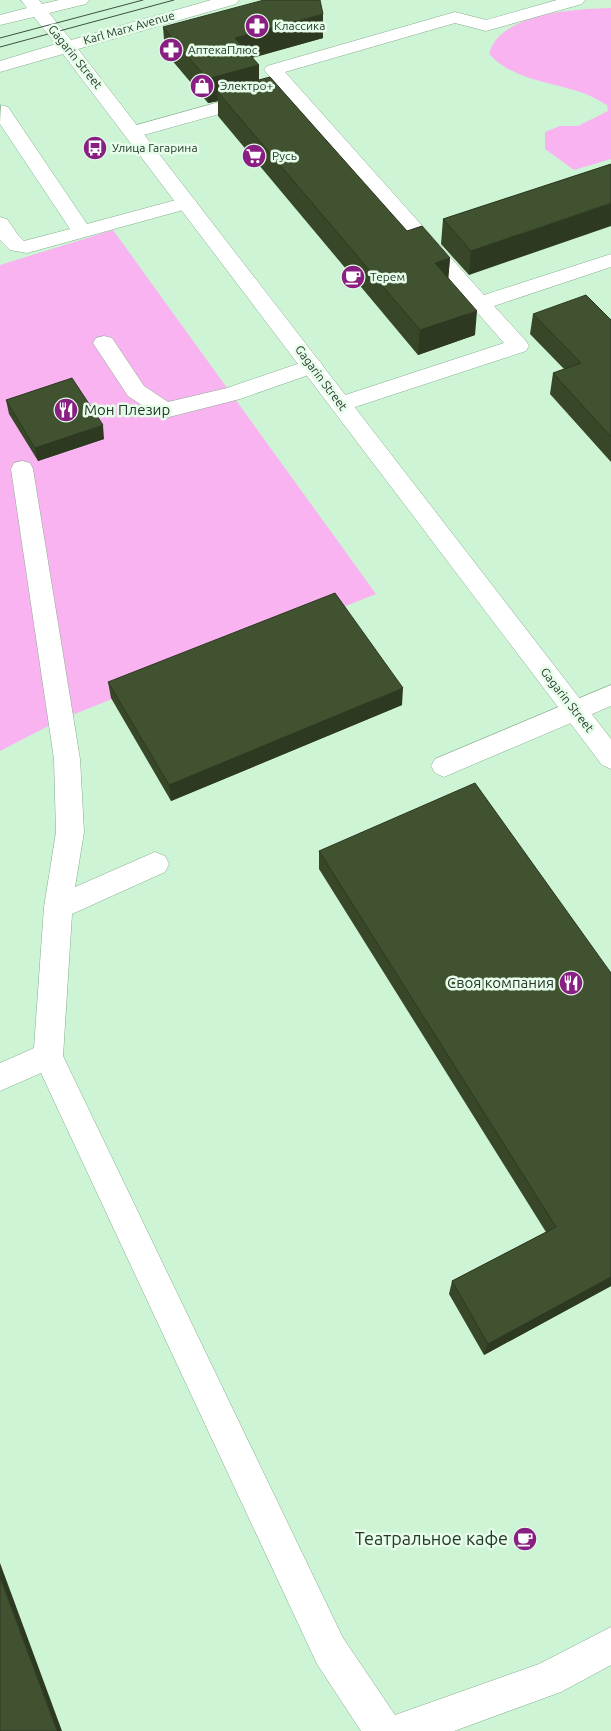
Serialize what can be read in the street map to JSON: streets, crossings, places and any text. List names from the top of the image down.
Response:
{
  "streets": {
    "main road": ["Karl Marx Avenue", "Gagarin Street"]
  },
  "crossings": [
    ["Karl Marx Avenue", "Gagarin Street"]
  ],
  "places": {
    "pharmacy": ["Классика", "АптекаПлюс"],
    "shop": ["Электро+"],
    "bus stop": ["Улица Гагарина"],
    "supermarket": ["Русь"],
    "cafe": ["Терем", "Театральное кафе"],
    "restaurant": ["Мон Плезир", "Своя компания"]
  }
}
